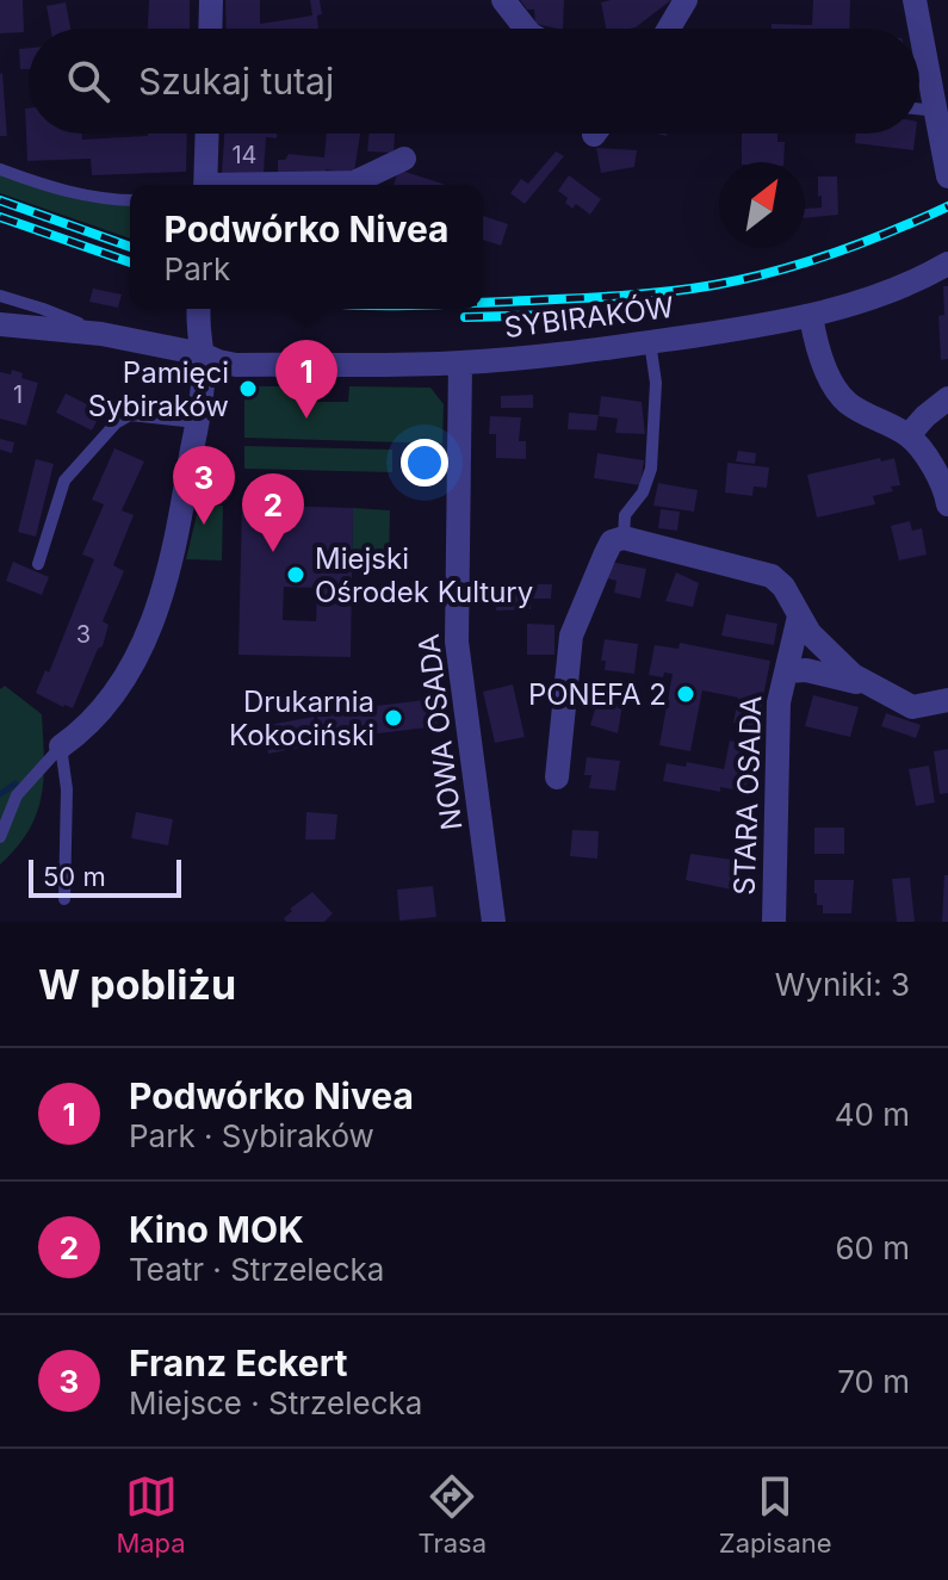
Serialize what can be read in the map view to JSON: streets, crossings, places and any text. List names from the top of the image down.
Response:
{
  "streets": {
    "street": ["SYBIRAKÓW", "NOWA OSADA", "STARA OSADA"]
  },
  "crossings": [
    ["SYBIRAKÓW", "NOWA OSADA"]
  ],
  "places": [
    "Pamięci Sybiraków",
    "Miejski Ośrodek Kultury",
    "PONEFA 2",
    "Drukarnia Kokociński"
  ],
  "house_numbers": ["14", "1", "3"],
  "scale_bar": "50 m",
  "north": "top right",
  "page": {
    "search": "Szukaj tutaj",
    "popup": ["Podwórko Nivea", "Park"],
    "pins": ["1", "3", "2"],
    "scale": "50 m",
    "heading": ["W pobliżu", "Wyniki: 3"],
    "list": [
      {
        "mark": "1",
        "name": "Podwórko Nivea",
        "note": "Park · Sybiraków",
        "value": "40 m"
      },
      {
        "mark": "2",
        "name": "Kino MOK",
        "note": "Teatr · Strzelecka",
        "value": "60 m"
      },
      {
        "mark": "3",
        "name": "Franz Eckert",
        "note": "Miejsce · Strzelecka",
        "value": "70 m"
      }
    ],
    "nav": ["Mapa", "Trasa", "Zapisane"]
  }
}
